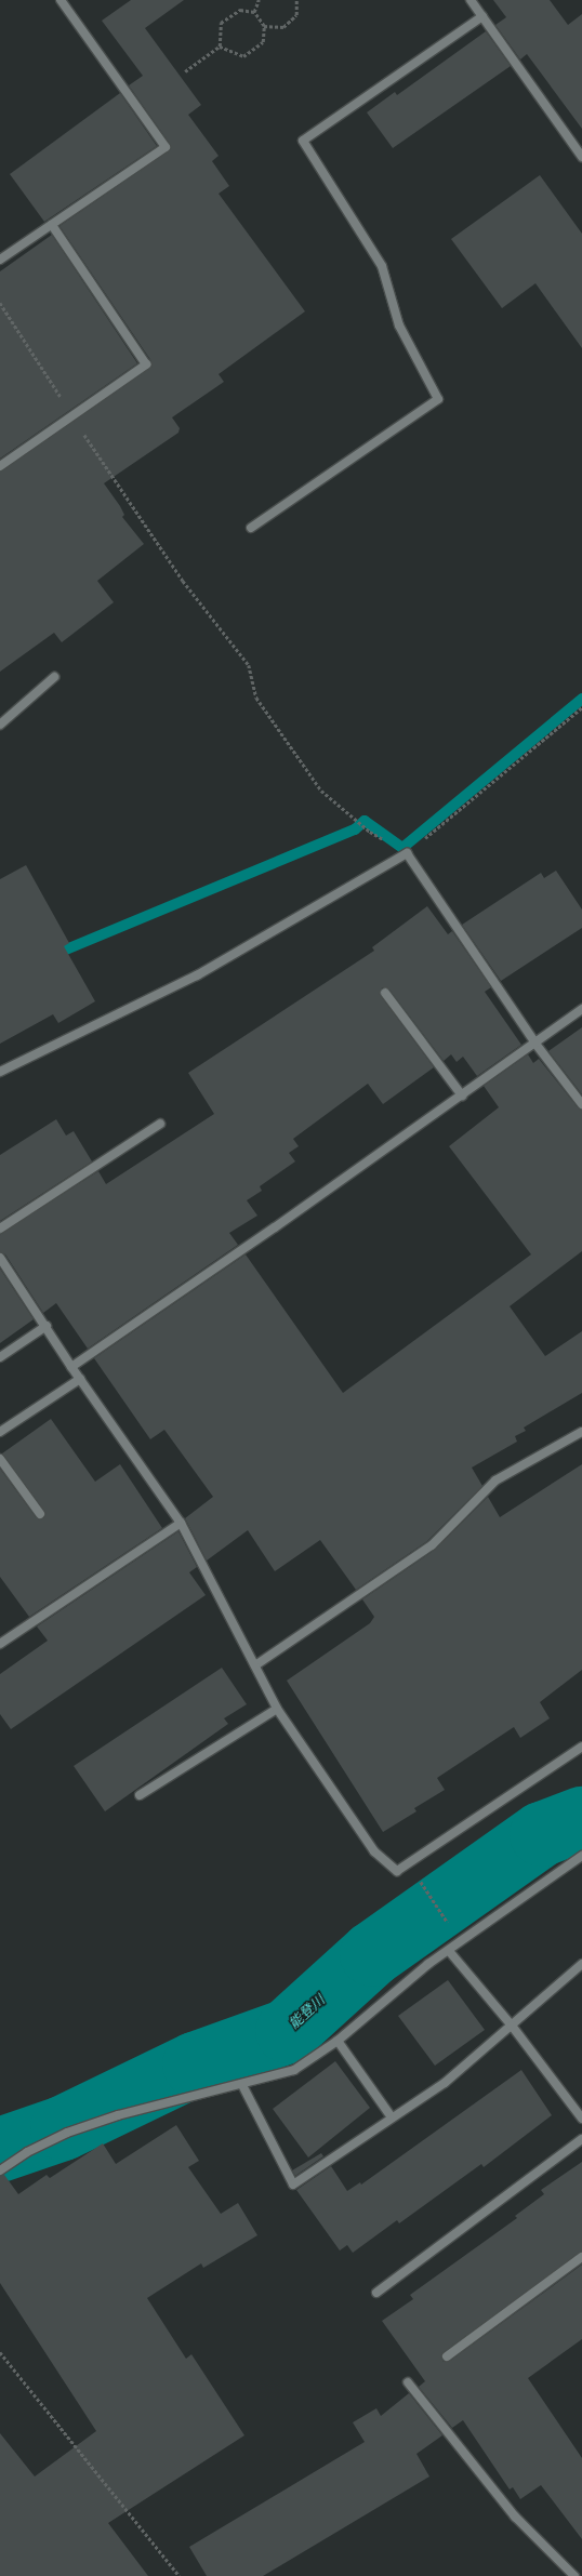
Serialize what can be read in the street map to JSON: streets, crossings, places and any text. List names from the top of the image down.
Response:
{
  "water": ["能登川"]
}
